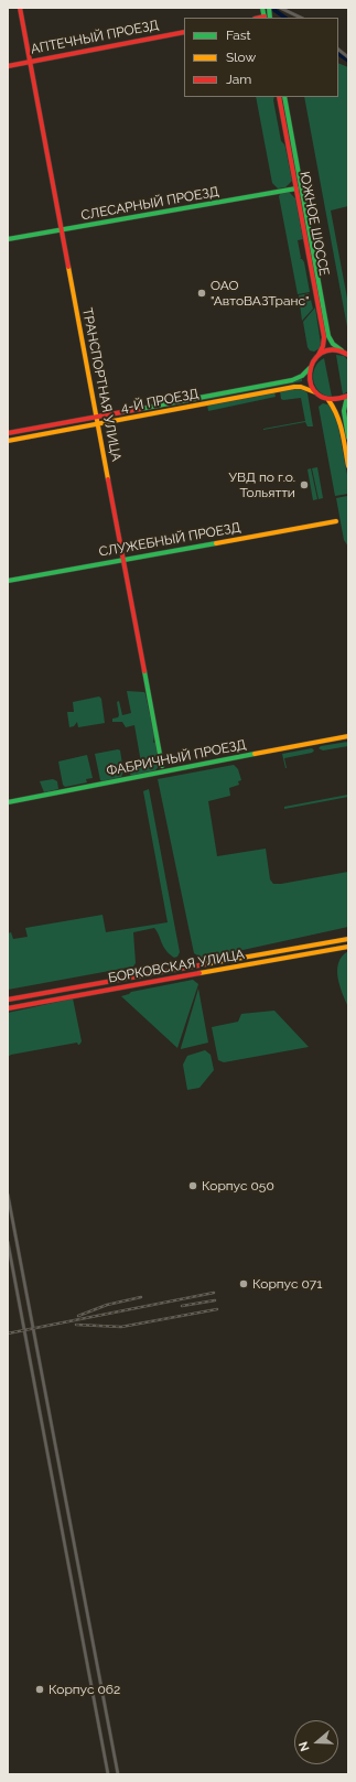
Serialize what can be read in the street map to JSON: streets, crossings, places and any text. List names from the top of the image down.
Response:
{
  "streets": {
    "main road": [
      "АПТЕЧНЫЙ ПРОЕЗД",
      "СЛЕСАРНЫЙ ПРОЕЗД",
      "ЮЖНОЕ ШОССЕ",
      "ТРАНСПОРТНАЯ УЛИЦА",
      "4-Й ПРОЕЗД",
      "СЛУЖЕБНЫЙ ПРОЕЗД",
      "ФАБРИЧНЫЙ ПРОЕЗД",
      "БОРКОВСКАЯ УЛИЦА"
    ]
  },
  "crossings": [
    ["АПТЕЧНЫЙ ПРОЕЗД", "ТРАНСПОРТНАЯ УЛИЦА"],
    ["СЛЕСАРНЫЙ ПРОЕЗД", "ЮЖНОЕ ШОССЕ"],
    ["СЛЕСАРНЫЙ ПРОЕЗД", "ТРАНСПОРТНАЯ УЛИЦА"],
    ["ЮЖНОЕ ШОССЕ", "4-Й ПРОЕЗД"],
    ["ТРАНСПОРТНАЯ УЛИЦА", "4-Й ПРОЕЗД"],
    ["ТРАНСПОРТНАЯ УЛИЦА", "СЛУЖЕБНЫЙ ПРОЕЗД"]
  ],
  "places": [
    "ОАО \"АвтоВАЗТранс\"",
    "УВД по г.о. Тольятти",
    "Корпус 050",
    "Корпус 071",
    "Корпус 062"
  ],
  "legend": ["Fast", "Slow", "Jam"],
  "north": "left"
}
